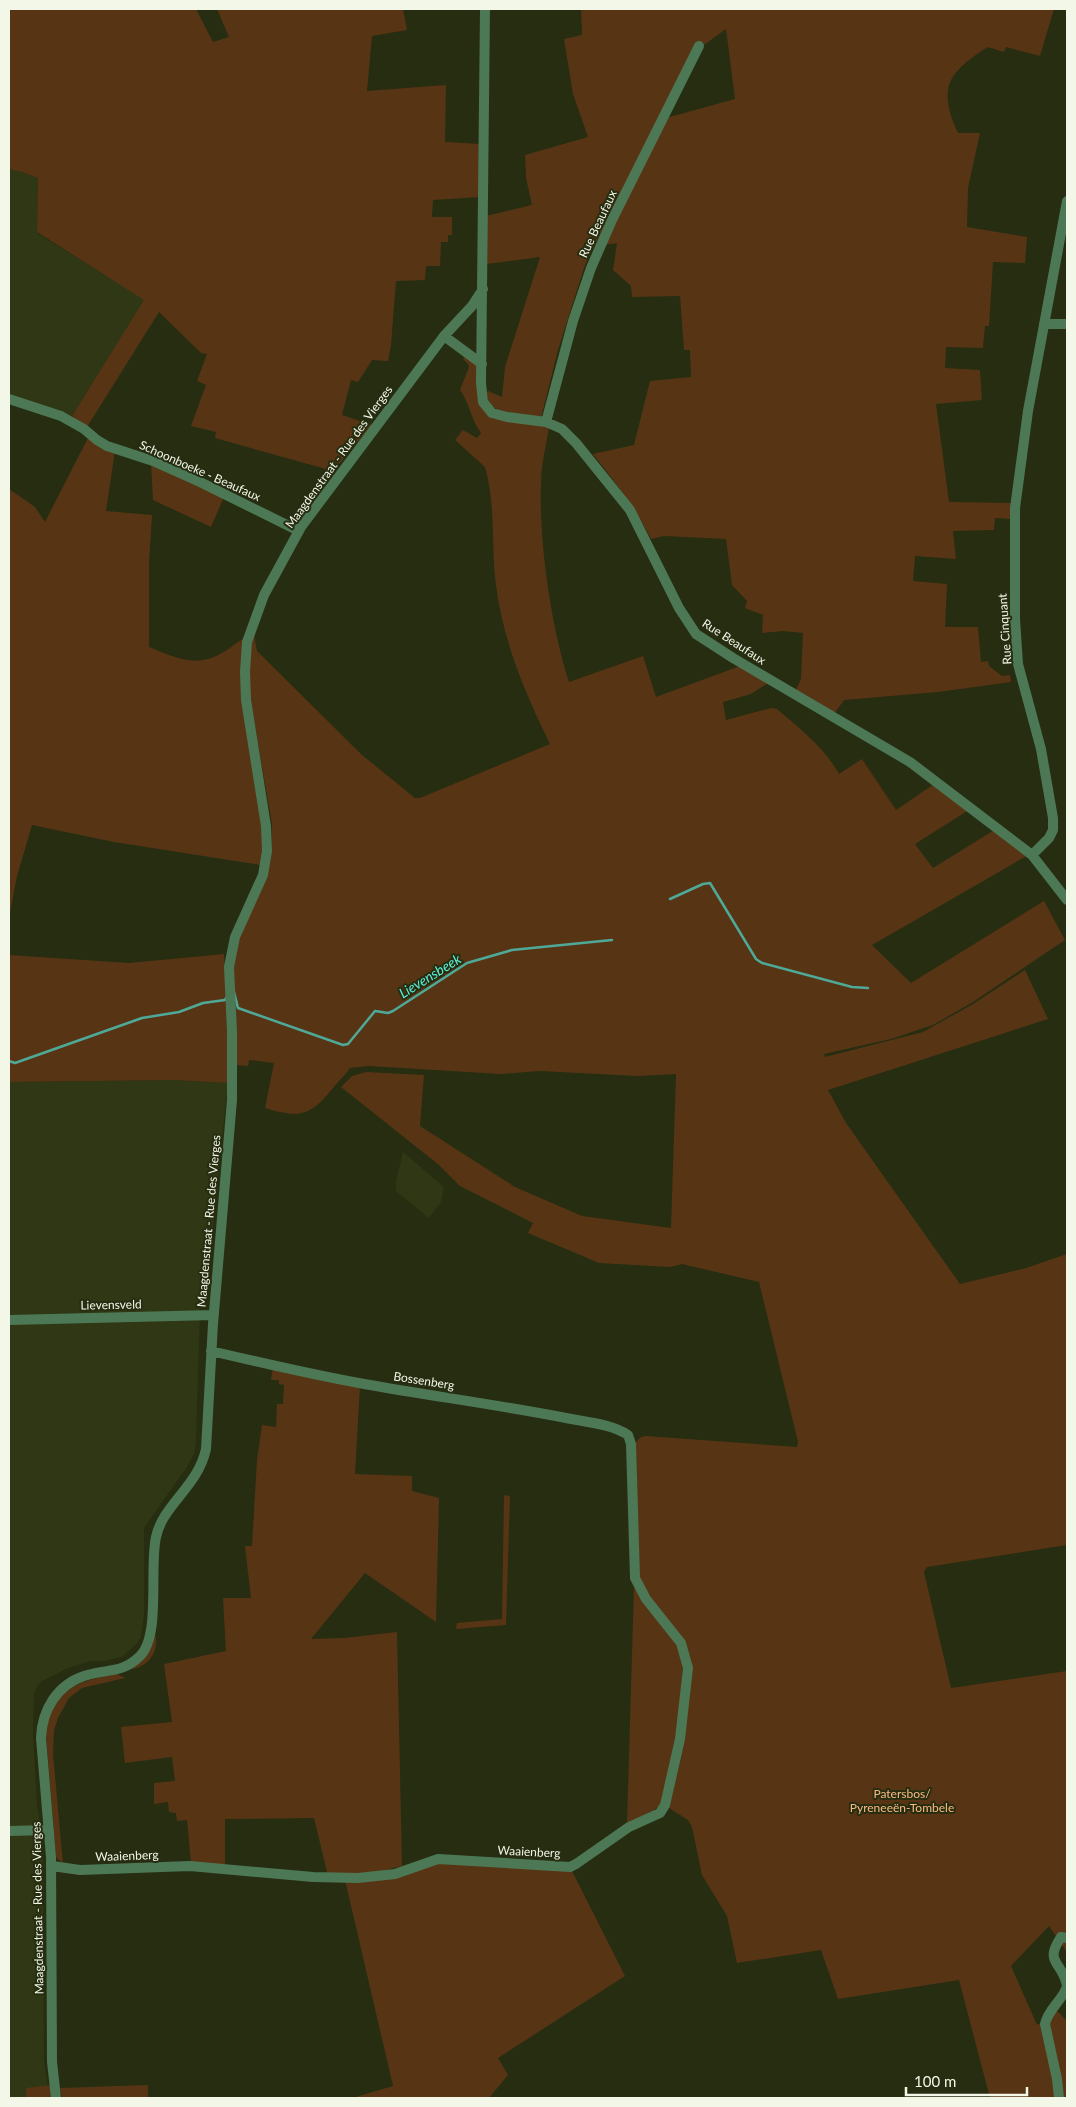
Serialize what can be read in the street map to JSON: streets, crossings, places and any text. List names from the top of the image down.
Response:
{
  "streets": {
    "street": [
      "Rue Beaufaux",
      "Maagdenstraat - Rue des Vierges",
      "Schoonboeke - Beaufaux",
      "Rue Cinquant",
      "Lievensveld",
      "Bossenberg",
      "Waaienberg"
    ]
  },
  "crossings": [
    ["Rue Beaufaux", "Rue Cinquant"],
    ["Maagdenstraat - Rue des Vierges", "Schoonboeke - Beaufaux"],
    ["Maagdenstraat - Rue des Vierges", "Lievensveld"],
    ["Maagdenstraat - Rue des Vierges", "Bossenberg"],
    ["Maagdenstraat - Rue des Vierges", "Waaienberg"],
    ["Bossenberg", "Waaienberg"]
  ],
  "water": ["Lievensbeek"],
  "parks": ["Patersbos/ Pyreneeën-Tombele"],
  "scale_bar": "100 m"
}
